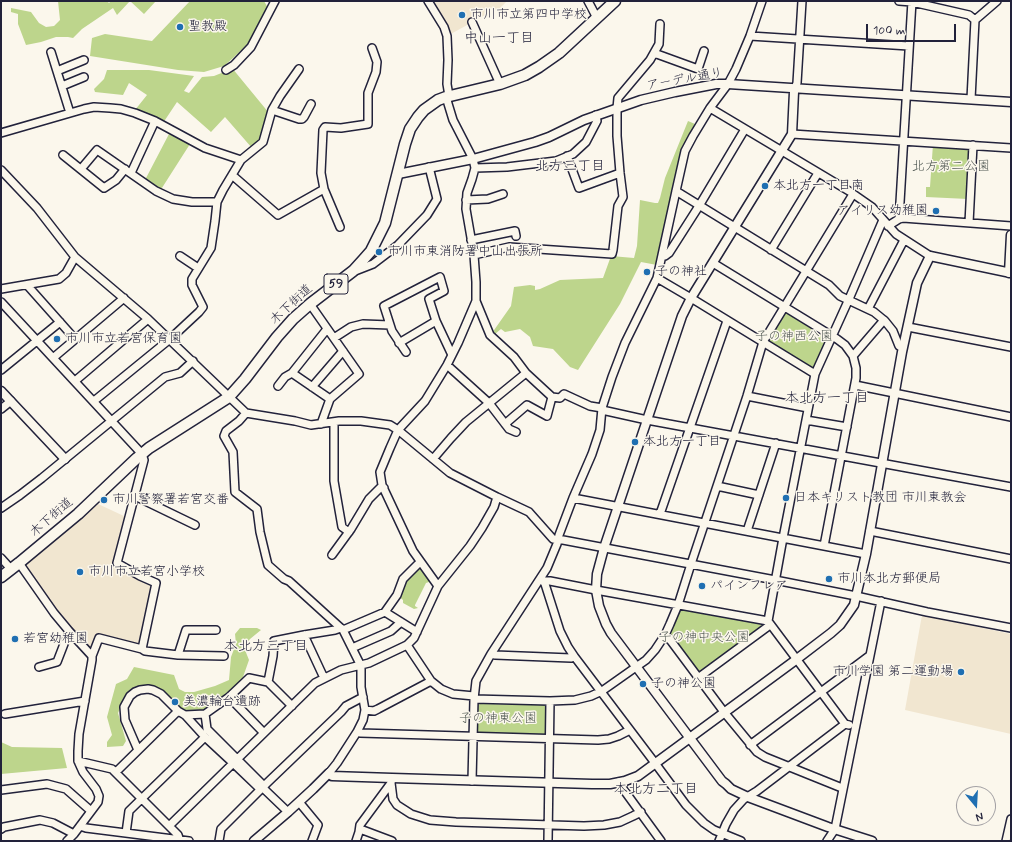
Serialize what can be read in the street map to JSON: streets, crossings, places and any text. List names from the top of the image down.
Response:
{
  "streets": {
    "main road": ["59", "木下街道"],
    "street": ["アーデル通り"]
  },
  "crossings": [
    ["アーデル通り", "木下街道"]
  ],
  "districts": [
    "中山一丁目",
    "北方三丁目",
    "本北方一丁目",
    "本北方三丁目",
    "本北方二丁目"
  ],
  "parks": [
    "北方第二公園",
    "子の神西公園",
    "子の神中央公園",
    "子の神東公園"
  ],
  "places": [
    "市川市立第四中学校",
    "聖教殿",
    "本北方一丁目南",
    "アイリス幼稚園",
    "市川市東消防署中山出張所",
    "子の神社",
    "市川市立若宮保育園",
    "本北方一丁目",
    "日本キリスト教団 市川東教会",
    "市川警察署若宮交番",
    "市川市立若宮小学校",
    "市川本北方郵便局",
    "パインフレア",
    "若宮幼稚園",
    "市川学園 第二運動場",
    "子の神公園",
    "美濃輪台遺跡"
  ],
  "scale_bar": "100 m",
  "north": "bottom"
}
